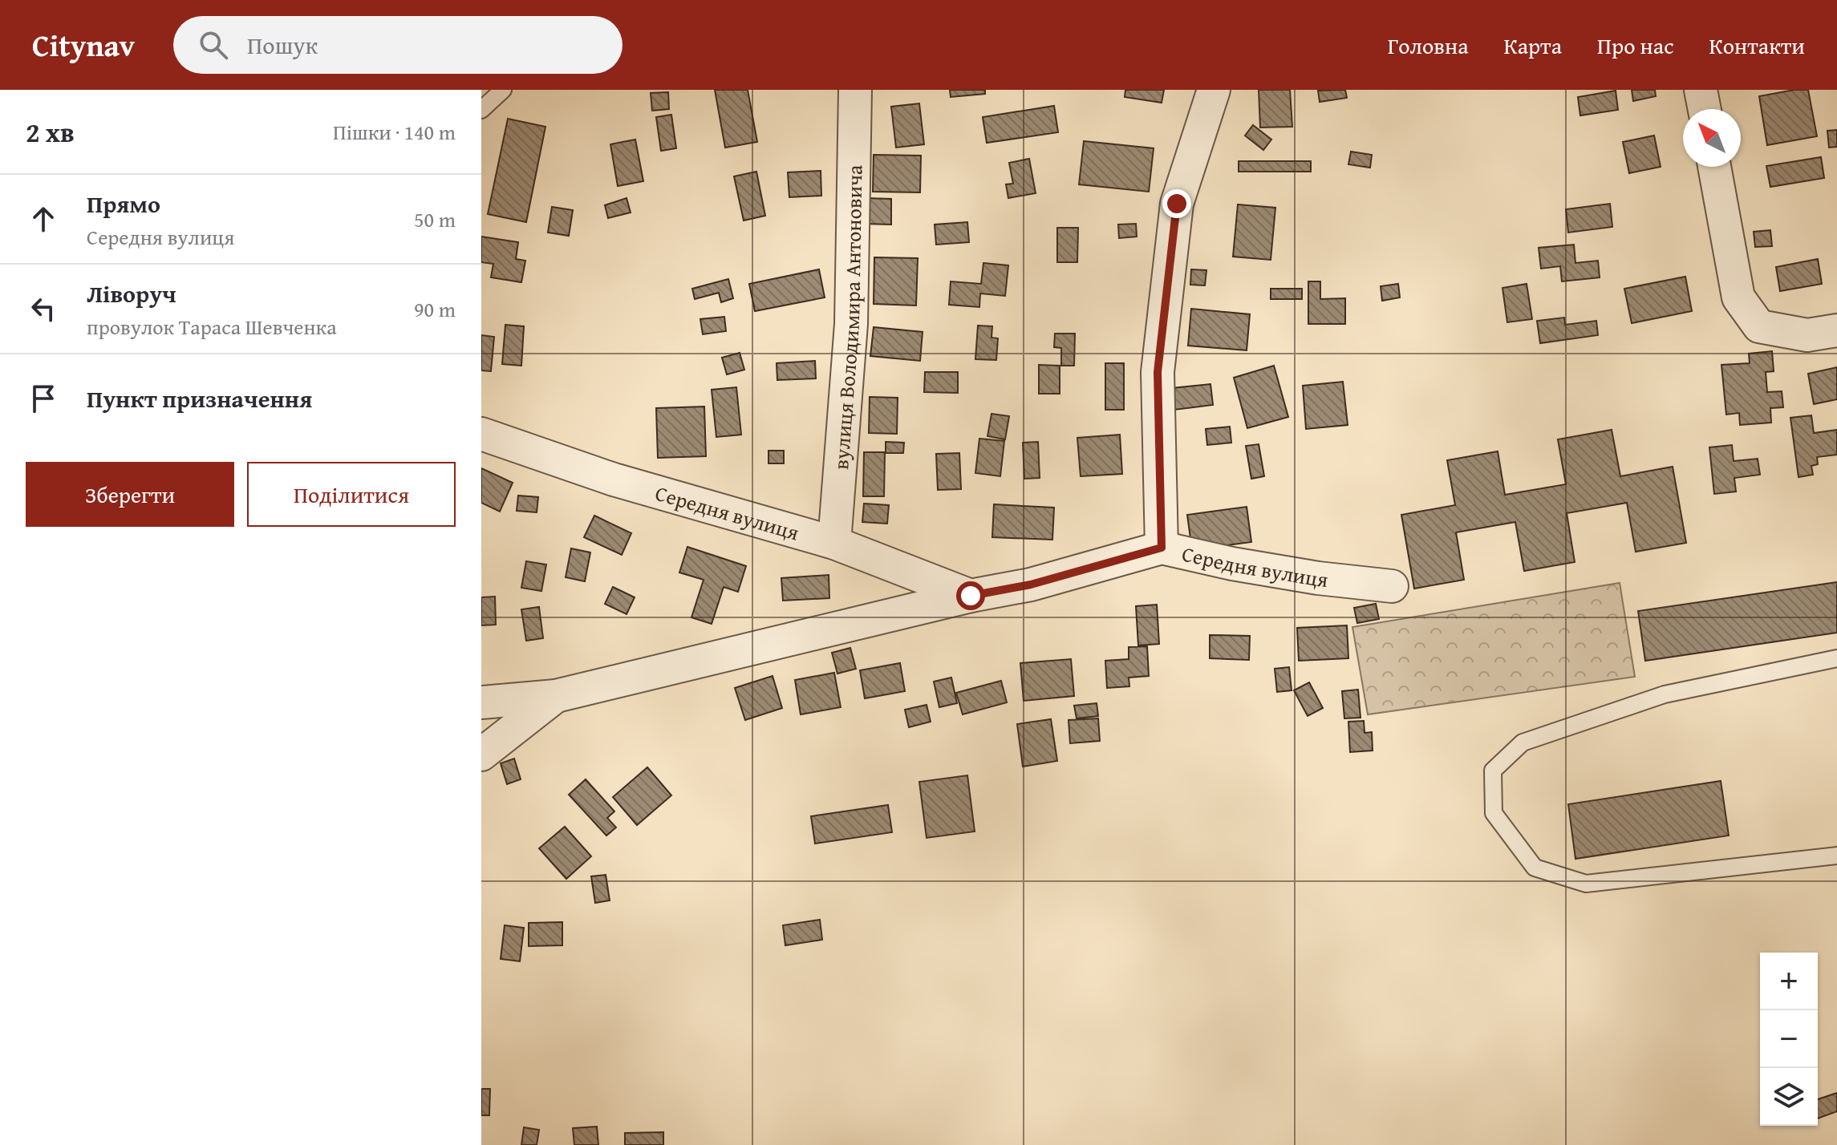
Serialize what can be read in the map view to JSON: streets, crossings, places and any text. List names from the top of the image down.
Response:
{
  "streets": {
    "street": ["вулиця Володимира Антоновича", "Середня вулиця"]
  },
  "crossings": [
    ["вулиця Володимира Антоновича", "Середня вулиця"]
  ],
  "north": "top left",
  "page": {
    "header": "Citynav",
    "search": "Пошук",
    "nav": [
      "Головна",
      "Карта",
      "Про нас",
      "Контакти"
    ],
    "heading": ["2 хв", "Пішки · 140 m"],
    "list": [
      ["Прямо", "Середня вулиця", "50 m"],
      ["Ліворуч", "провулок Тараса Шевченка", "90 m"],
      "Пункт призначення"
    ],
    "buttons": ["Зберегти", "Поділитися"],
    "map_buttons": ["+", "−"]
  }
}
